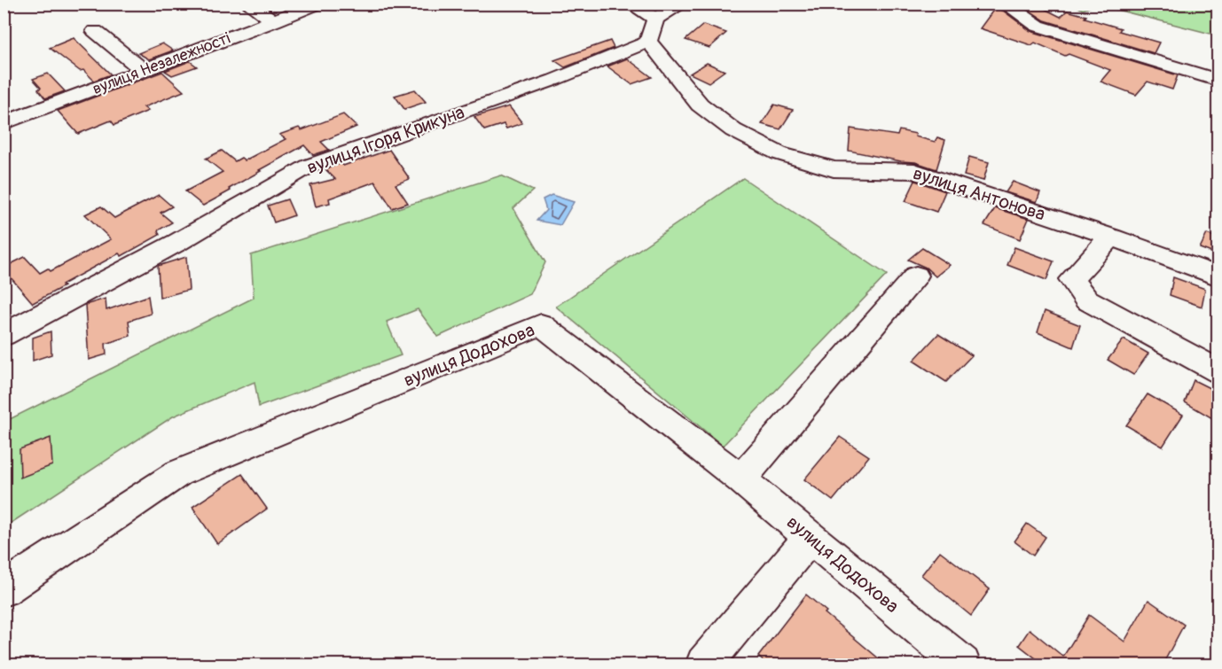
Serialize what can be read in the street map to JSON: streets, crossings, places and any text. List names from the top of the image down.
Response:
{
  "streets": {
    "street": [
      "вулиця Незалежності",
      "вулиця Ігоря Крикуна",
      "вулиця Антонова",
      "вулиця Додохова"
    ]
  },
  "crossings": [
    ["вулиця Ігоря Крикуна", "вулиця Антонова"]
  ]
}
